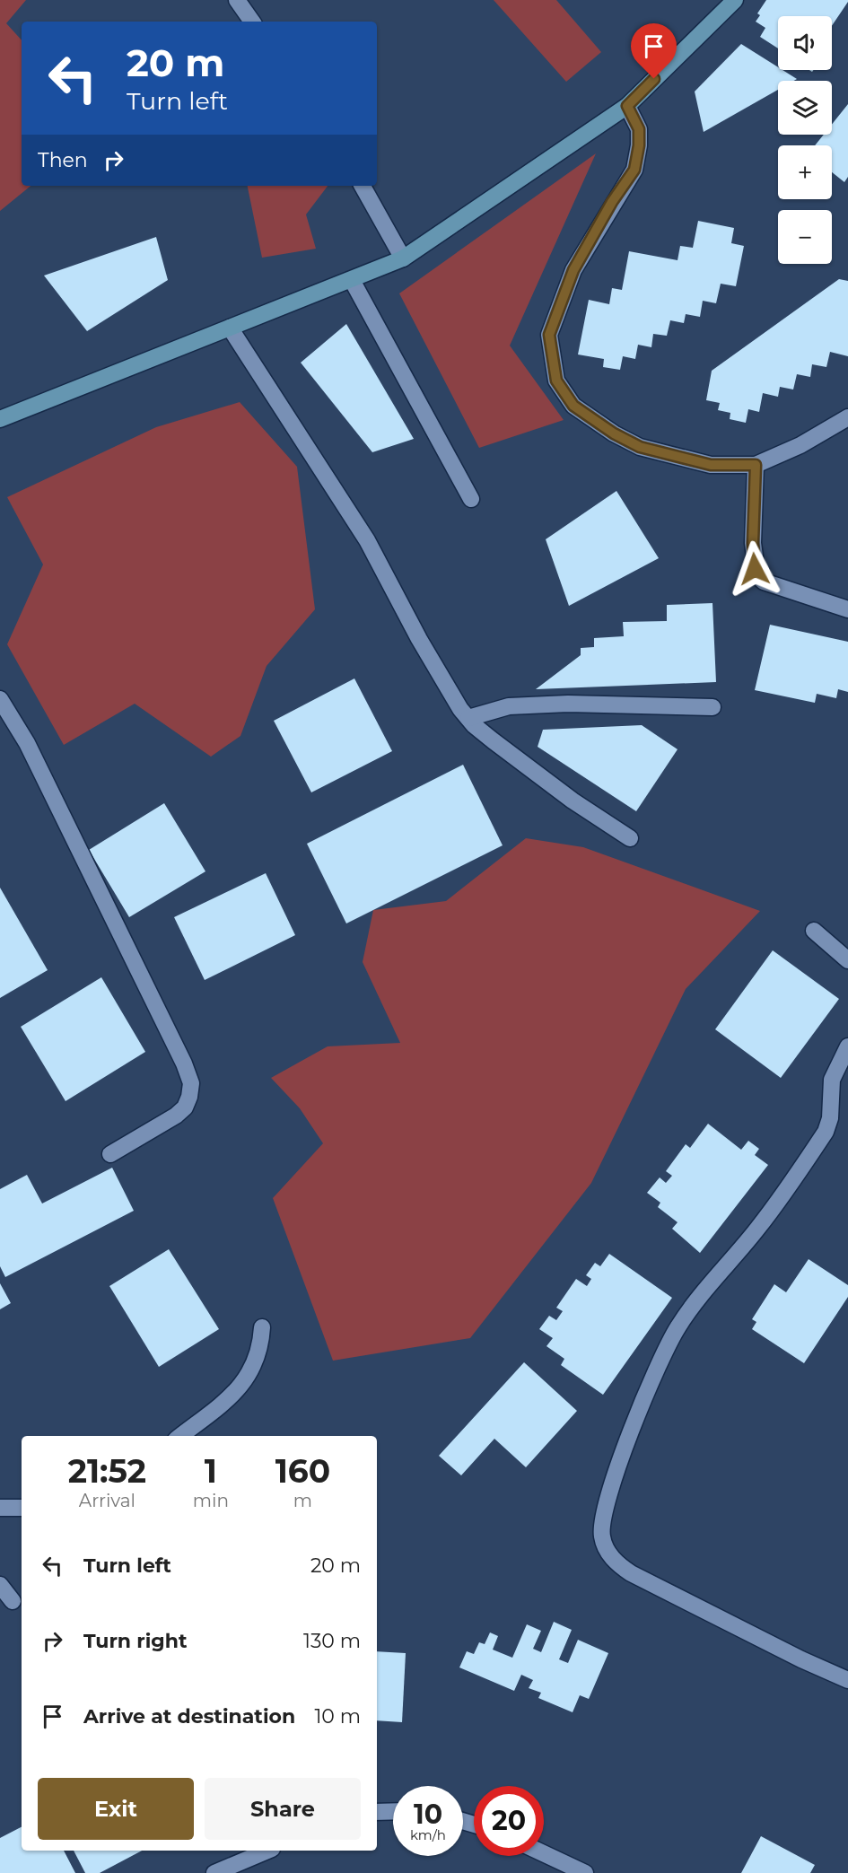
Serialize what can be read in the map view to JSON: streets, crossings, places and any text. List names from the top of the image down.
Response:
{
  "page": {
    "map_buttons": ["+", "−"],
    "turn": ["20 m", "Turn left"],
    "then": "Then",
    "eta": [
      "21:52",
      "Arrival",
      "1",
      "min",
      "160",
      "m"
    ],
    "list": [
      {
        "name": "Turn left",
        "value": "20 m"
      },
      {
        "name": "Turn right",
        "value": "130 m"
      },
      {
        "name": "Arrive at destination",
        "value": "10 m"
      }
    ],
    "buttons": ["Exit", "Share"],
    "speed": "10 km/h",
    "limit": "20"
  }
}
